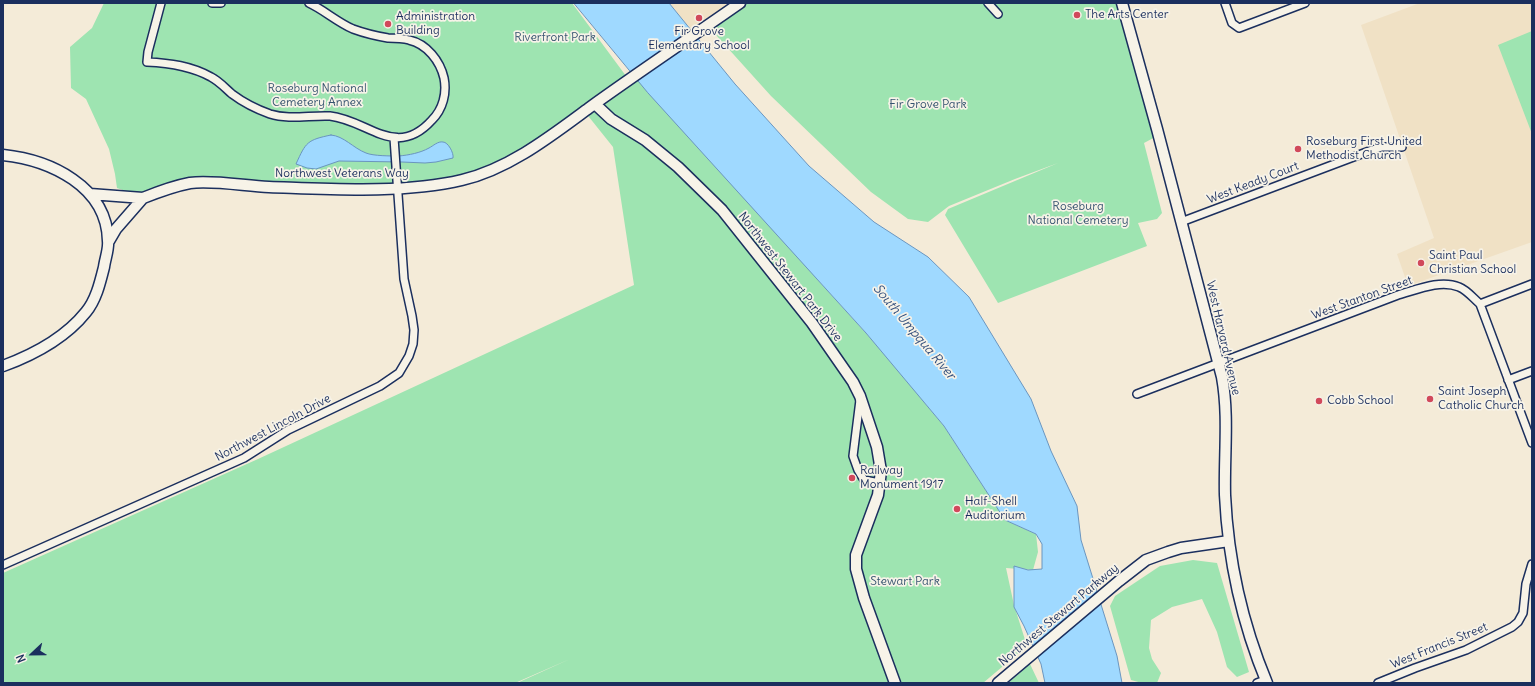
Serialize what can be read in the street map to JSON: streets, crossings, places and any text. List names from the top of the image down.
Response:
{
  "streets": {
    "street": [
      "Northwest Veterans Way",
      "West Keady Court",
      "Northwest Stewart Park Drive",
      "West Stanton Street",
      "West Harvard Avenue",
      "Northwest Lincoln Drive",
      "Northwest Stewart Parkway",
      "West Francis Street"
    ]
  },
  "crossings": [
    ["Northwest Veterans Way", "Northwest Stewart Park Drive"],
    ["Northwest Veterans Way", "Northwest Lincoln Drive"],
    ["West Keady Court", "West Harvard Avenue"],
    ["West Stanton Street", "West Harvard Avenue"],
    ["West Harvard Avenue", "Northwest Stewart Parkway"]
  ],
  "water": ["South Umpqua River"],
  "parks": [
    "Riverfront Park",
    "Roseburg National Cemetery Annex",
    "Fir Grove Park",
    "Roseburg National Cemetery",
    "Stewart Park"
  ],
  "places": [
    "The Arts Center",
    "Fir Grove Elementary School",
    "Administration Building",
    "Roseburg First United Methodist Church",
    "Saint Paul Christian School",
    "Saint Joseph Catholic Church",
    "Cobb School",
    "Railway Monument 1917",
    "Half-Shell Auditorium"
  ],
  "north": "left"
}
